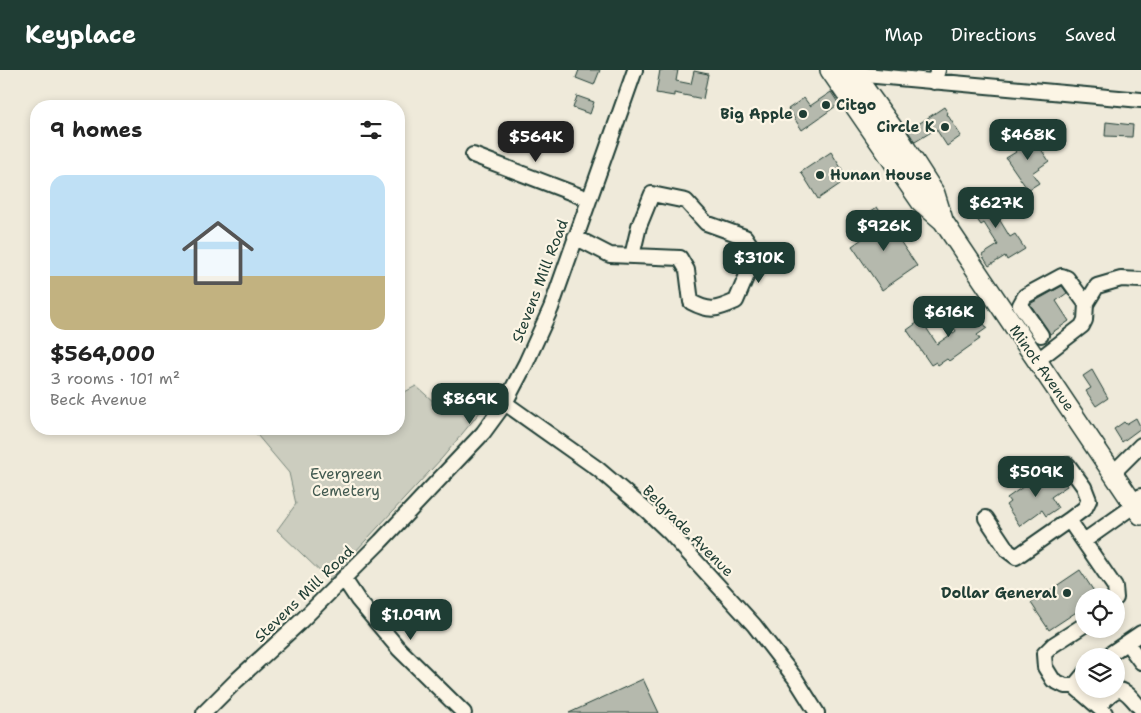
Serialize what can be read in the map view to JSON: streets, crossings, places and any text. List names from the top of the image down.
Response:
{
  "streets": {
    "main road": ["Minot Avenue"],
    "street": ["Stevens Mill Road", "Belgrade Avenue"]
  },
  "crossings": [
    ["Stevens Mill Road", "Belgrade Avenue"]
  ],
  "parks": ["Evergreen Cemetery"],
  "places": [
    "Citgo",
    "Big Apple",
    "Circle K",
    "Hunan House",
    "Dollar General"
  ],
  "page": {
    "header": "Keyplace",
    "nav": ["Map", "Directions", "Saved"],
    "heading": "9 homes",
    "price": [
      "$468K",
      "$564K",
      "$627K",
      "$926K",
      "$310K",
      "$616K",
      "$869K",
      "$509K",
      "$1.09M"
    ],
    "list": [
      {
        "name": "$564,000",
        "note": "3 rooms · 101 m² · Beck Avenue"
      }
    ]
  }
}
